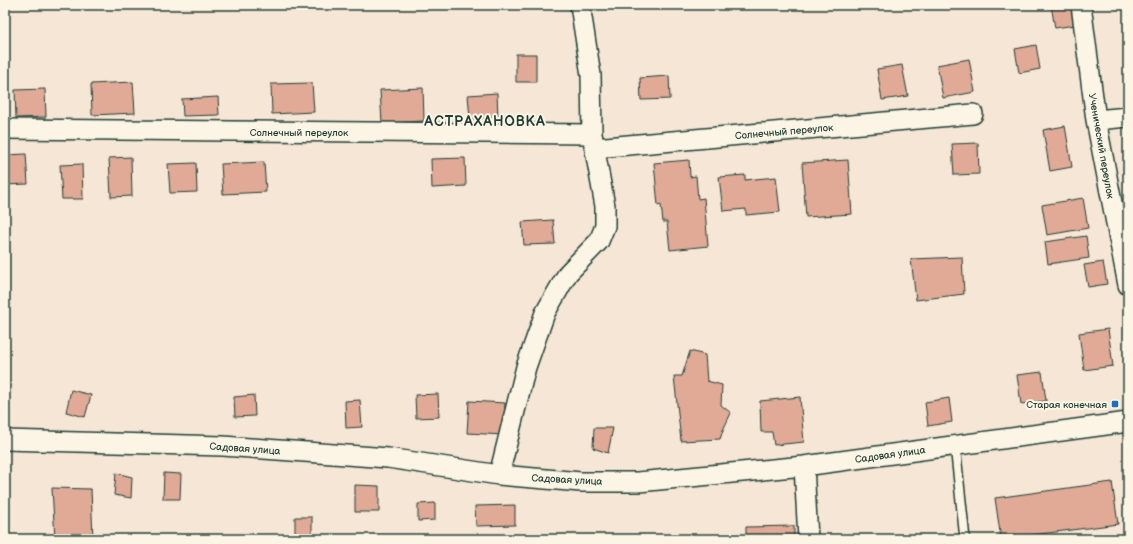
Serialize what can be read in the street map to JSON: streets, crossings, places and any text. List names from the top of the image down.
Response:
{
  "streets": {
    "street": ["Солнечный переулок", "Ученический переулок", "Садовая улица"]
  },
  "districts": ["АСТРАХАНОВКА"],
  "places": {
    "transit": ["Старая конечная"]
  }
}
